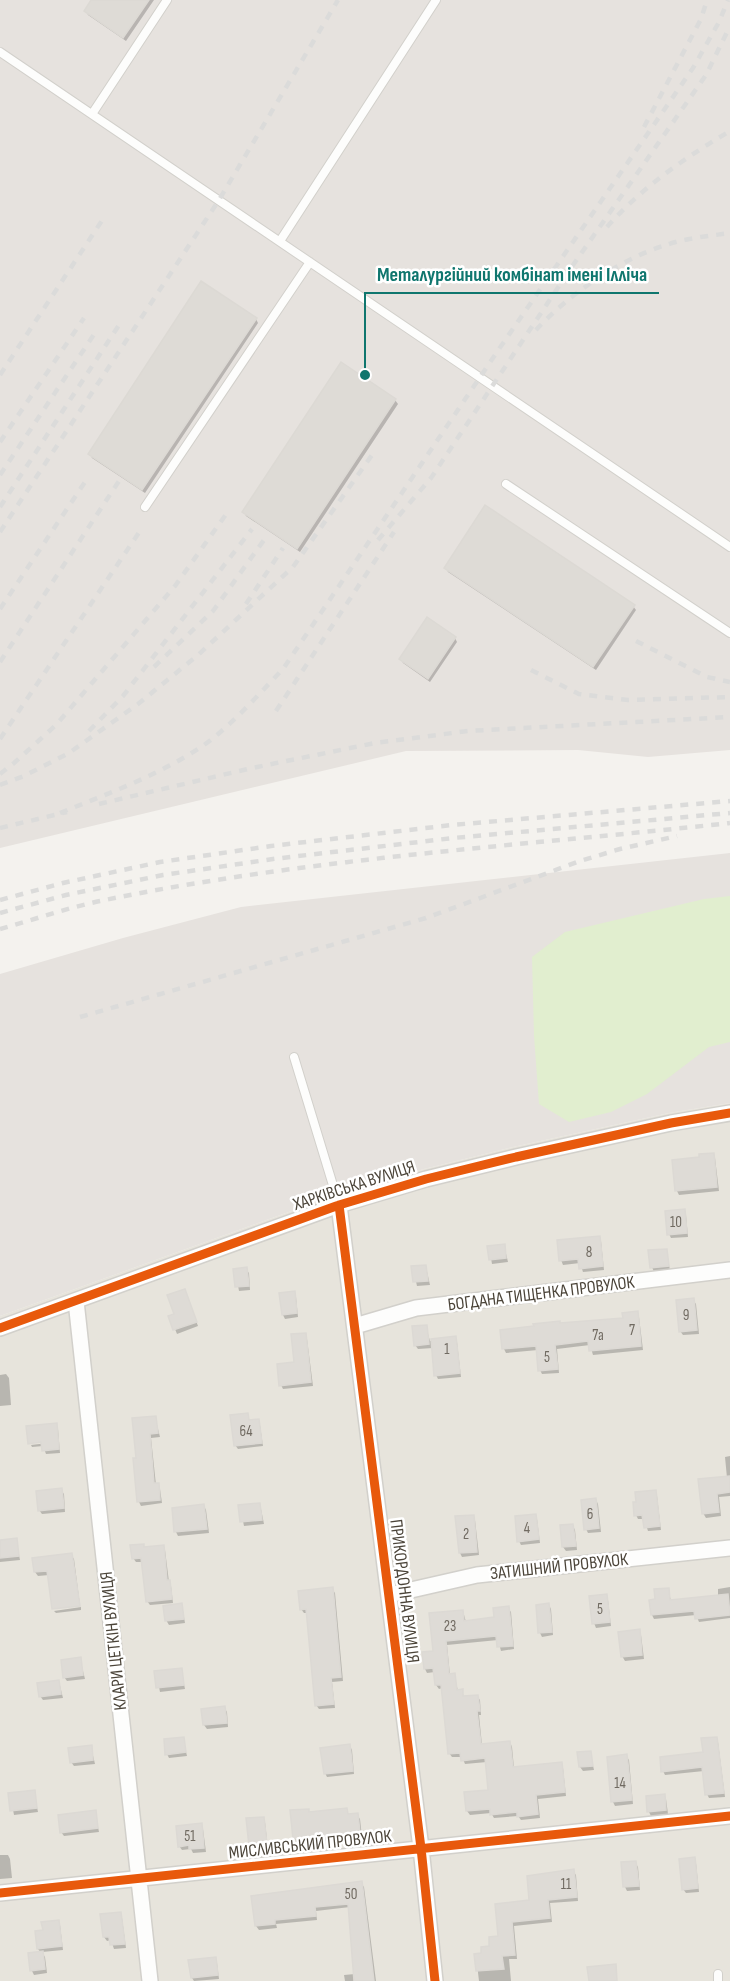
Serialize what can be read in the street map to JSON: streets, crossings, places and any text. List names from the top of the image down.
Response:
{
  "streets": {
    "street": [
      "ХАРКІВСЬКА ВУЛИЦЯ",
      "БОГДАНА ТИЩЕНКА ПРОВУЛОК",
      "ЗАТИШНИЙ ПРОВУЛОК",
      "ПРИКОРДОННА ВУЛИЦЯ",
      "КЛАРИ ЦЕТКІН ВУЛИЦЯ",
      "МИСЛИВСЬКИЙ ПРОВУЛОК"
    ]
  },
  "crossings": [
    ["ХАРКІВСЬКА ВУЛИЦЯ", "ПРИКОРДОННА ВУЛИЦЯ"],
    ["ХАРКІВСЬКА ВУЛИЦЯ", "КЛАРИ ЦЕТКІН ВУЛИЦЯ"],
    ["БОГДАНА ТИЩЕНКА ПРОВУЛОК", "ПРИКОРДОННА ВУЛИЦЯ"],
    ["ЗАТИШНИЙ ПРОВУЛОК", "ПРИКОРДОННА ВУЛИЦЯ"],
    ["ПРИКОРДОННА ВУЛИЦЯ", "МИСЛИВСЬКИЙ ПРОВУЛОК"],
    ["КЛАРИ ЦЕТКІН ВУЛИЦЯ", "МИСЛИВСЬКИЙ ПРОВУЛОК"]
  ],
  "places": ["Металургійний комбінат імені Ілліча"],
  "house_numbers": [
    "10",
    "8",
    "9",
    "7",
    "7а",
    "1",
    "5",
    "64",
    "6",
    "4",
    "2",
    "5",
    "23",
    "14",
    "51",
    "11",
    "50"
  ]
}
